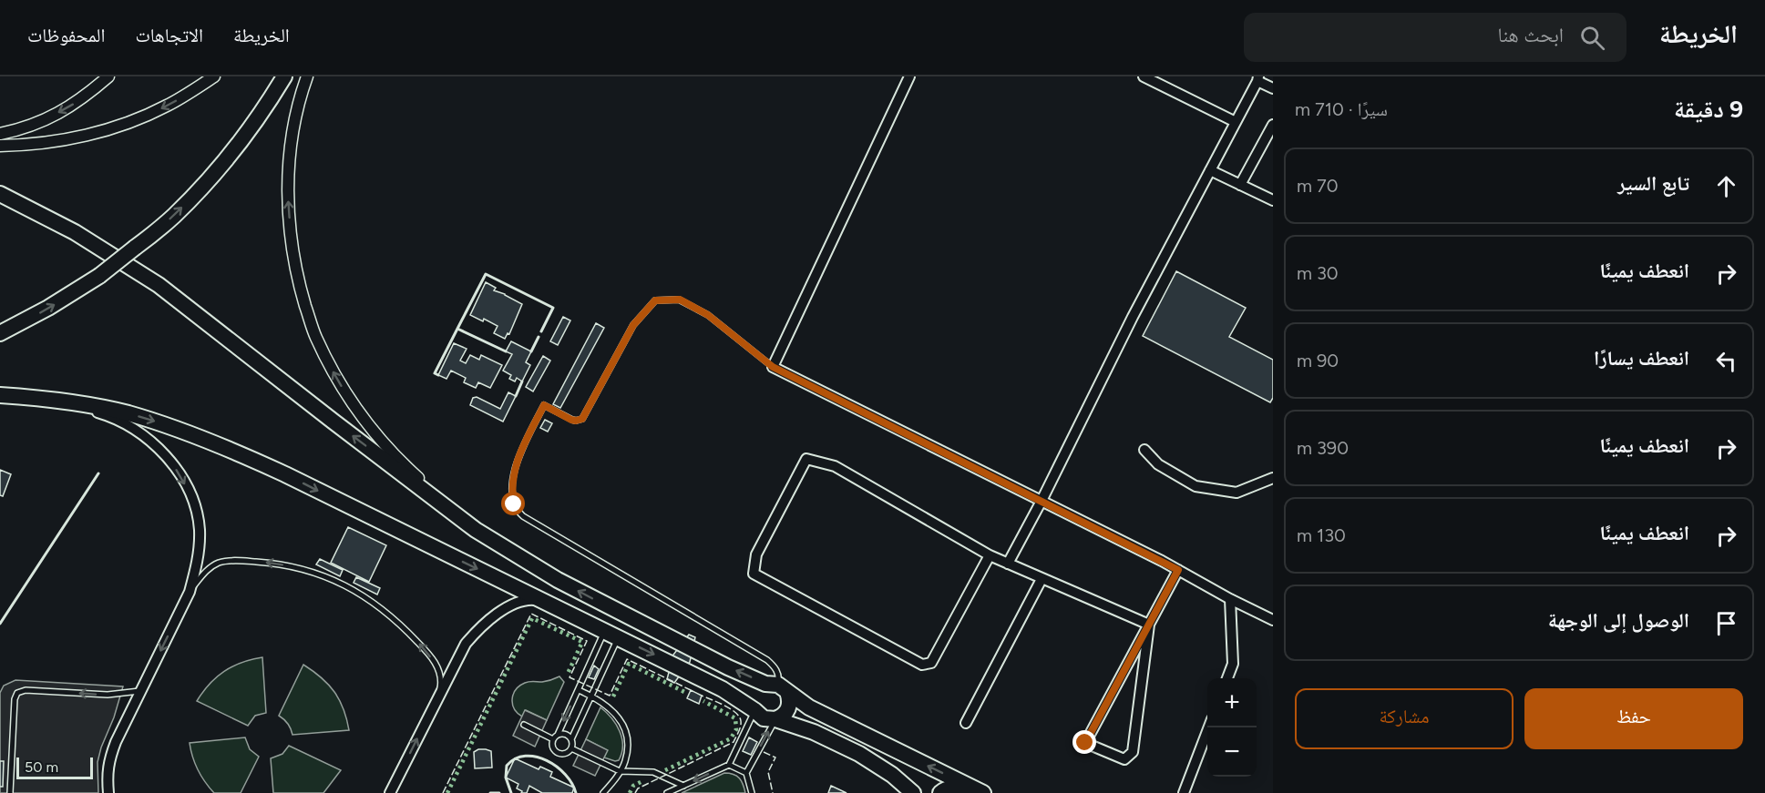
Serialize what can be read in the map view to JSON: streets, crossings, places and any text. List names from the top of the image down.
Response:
{
  "scale_bar": "50 m",
  "page": {
    "header": "الخريطة",
    "search": "ابحث هنا",
    "nav": ["الخريطة", "الاتجاهات", "المحفوظات"],
    "heading": ["9 دقيقة", "سيرًا · 710 m"],
    "list": [
      ["تابع السير", "70 m"],
      ["انعطف يمينًا", "30 m"],
      ["انعطف يسارًا", "90 m"],
      ["انعطف يمينًا", "390 m"],
      ["انعطف يمينًا", "130 m"],
      "الوصول إلى الوجهة"
    ],
    "buttons": ["حفظ", "مشاركة"],
    "map_buttons": ["+", "−"],
    "scale": "50 m"
  }
}
